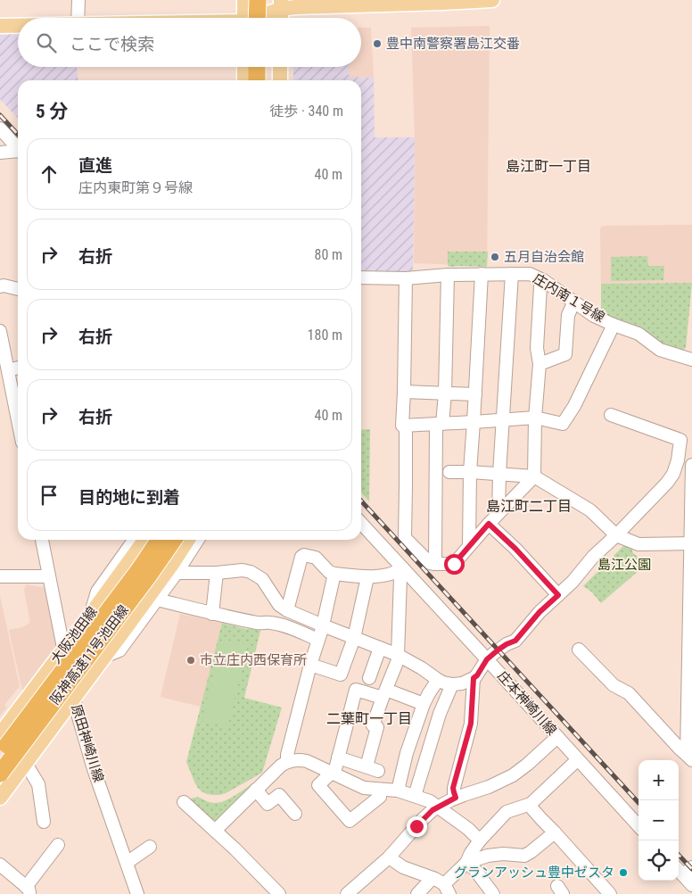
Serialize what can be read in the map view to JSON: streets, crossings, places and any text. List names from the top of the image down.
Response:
{
  "streets": {
    "highway": ["阪神高速11号池田線"],
    "main road": ["大阪池田線"],
    "street": ["庄内南１号線", "庄本神崎川線", "原田神崎川線"]
  },
  "crossings": [
    ["大阪池田線", "原田神崎川線"]
  ],
  "districts": ["島江町一丁目", "島江町二丁目", "二葉町一丁目"],
  "parks": ["島江公園"],
  "places": [
    "豊中南警察署島江交番",
    "五月自治会館",
    "市立庄内西保育所",
    "グランアッシュ豊中ゼスタ"
  ],
  "page": {
    "search": "ここで検索",
    "heading": ["5 分", "徒歩 · 340 m"],
    "list": [
      ["直進", "庄内東町第９号線", "40 m"],
      ["右折", "80 m"],
      ["右折", "180 m"],
      ["右折", "40 m"],
      "目的地に到着"
    ],
    "map_buttons": ["+", "−"]
  }
}
